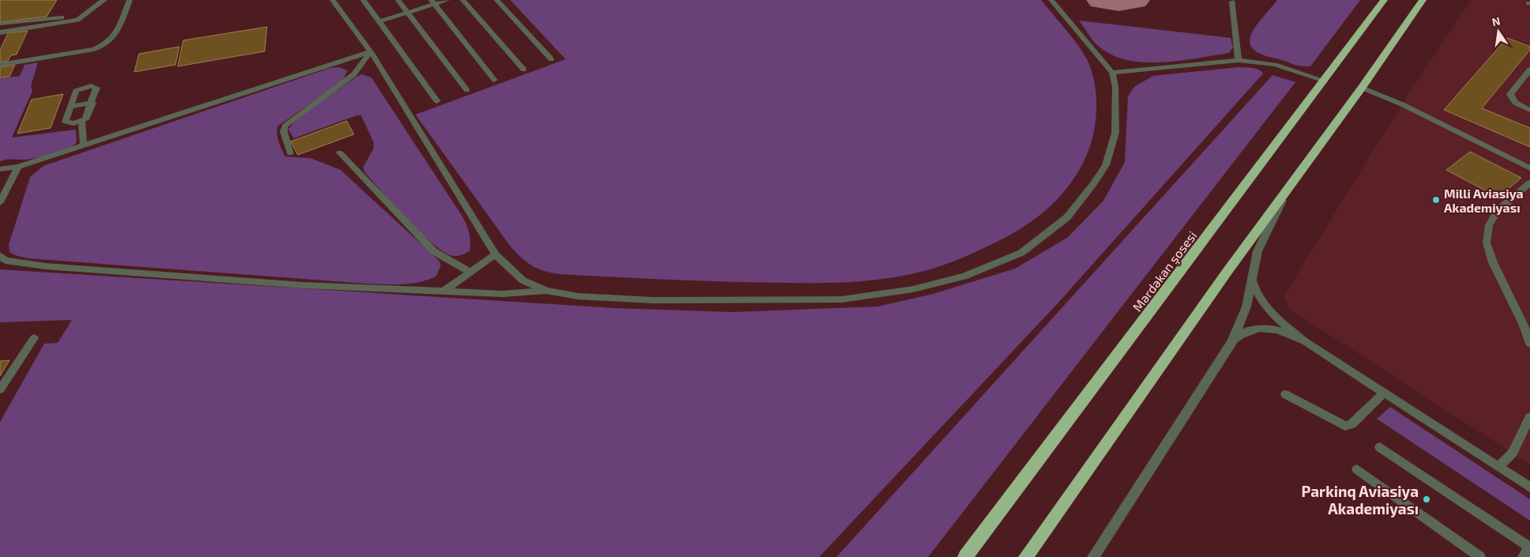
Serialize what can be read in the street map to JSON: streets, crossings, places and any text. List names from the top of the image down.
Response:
{
  "streets": {
    "highway": ["Mərdəkan şosesi"]
  },
  "places": ["Milli Aviasiya Akademiyası", "Parkinq Aviasiya Akademiyası"],
  "north": "top"
}
